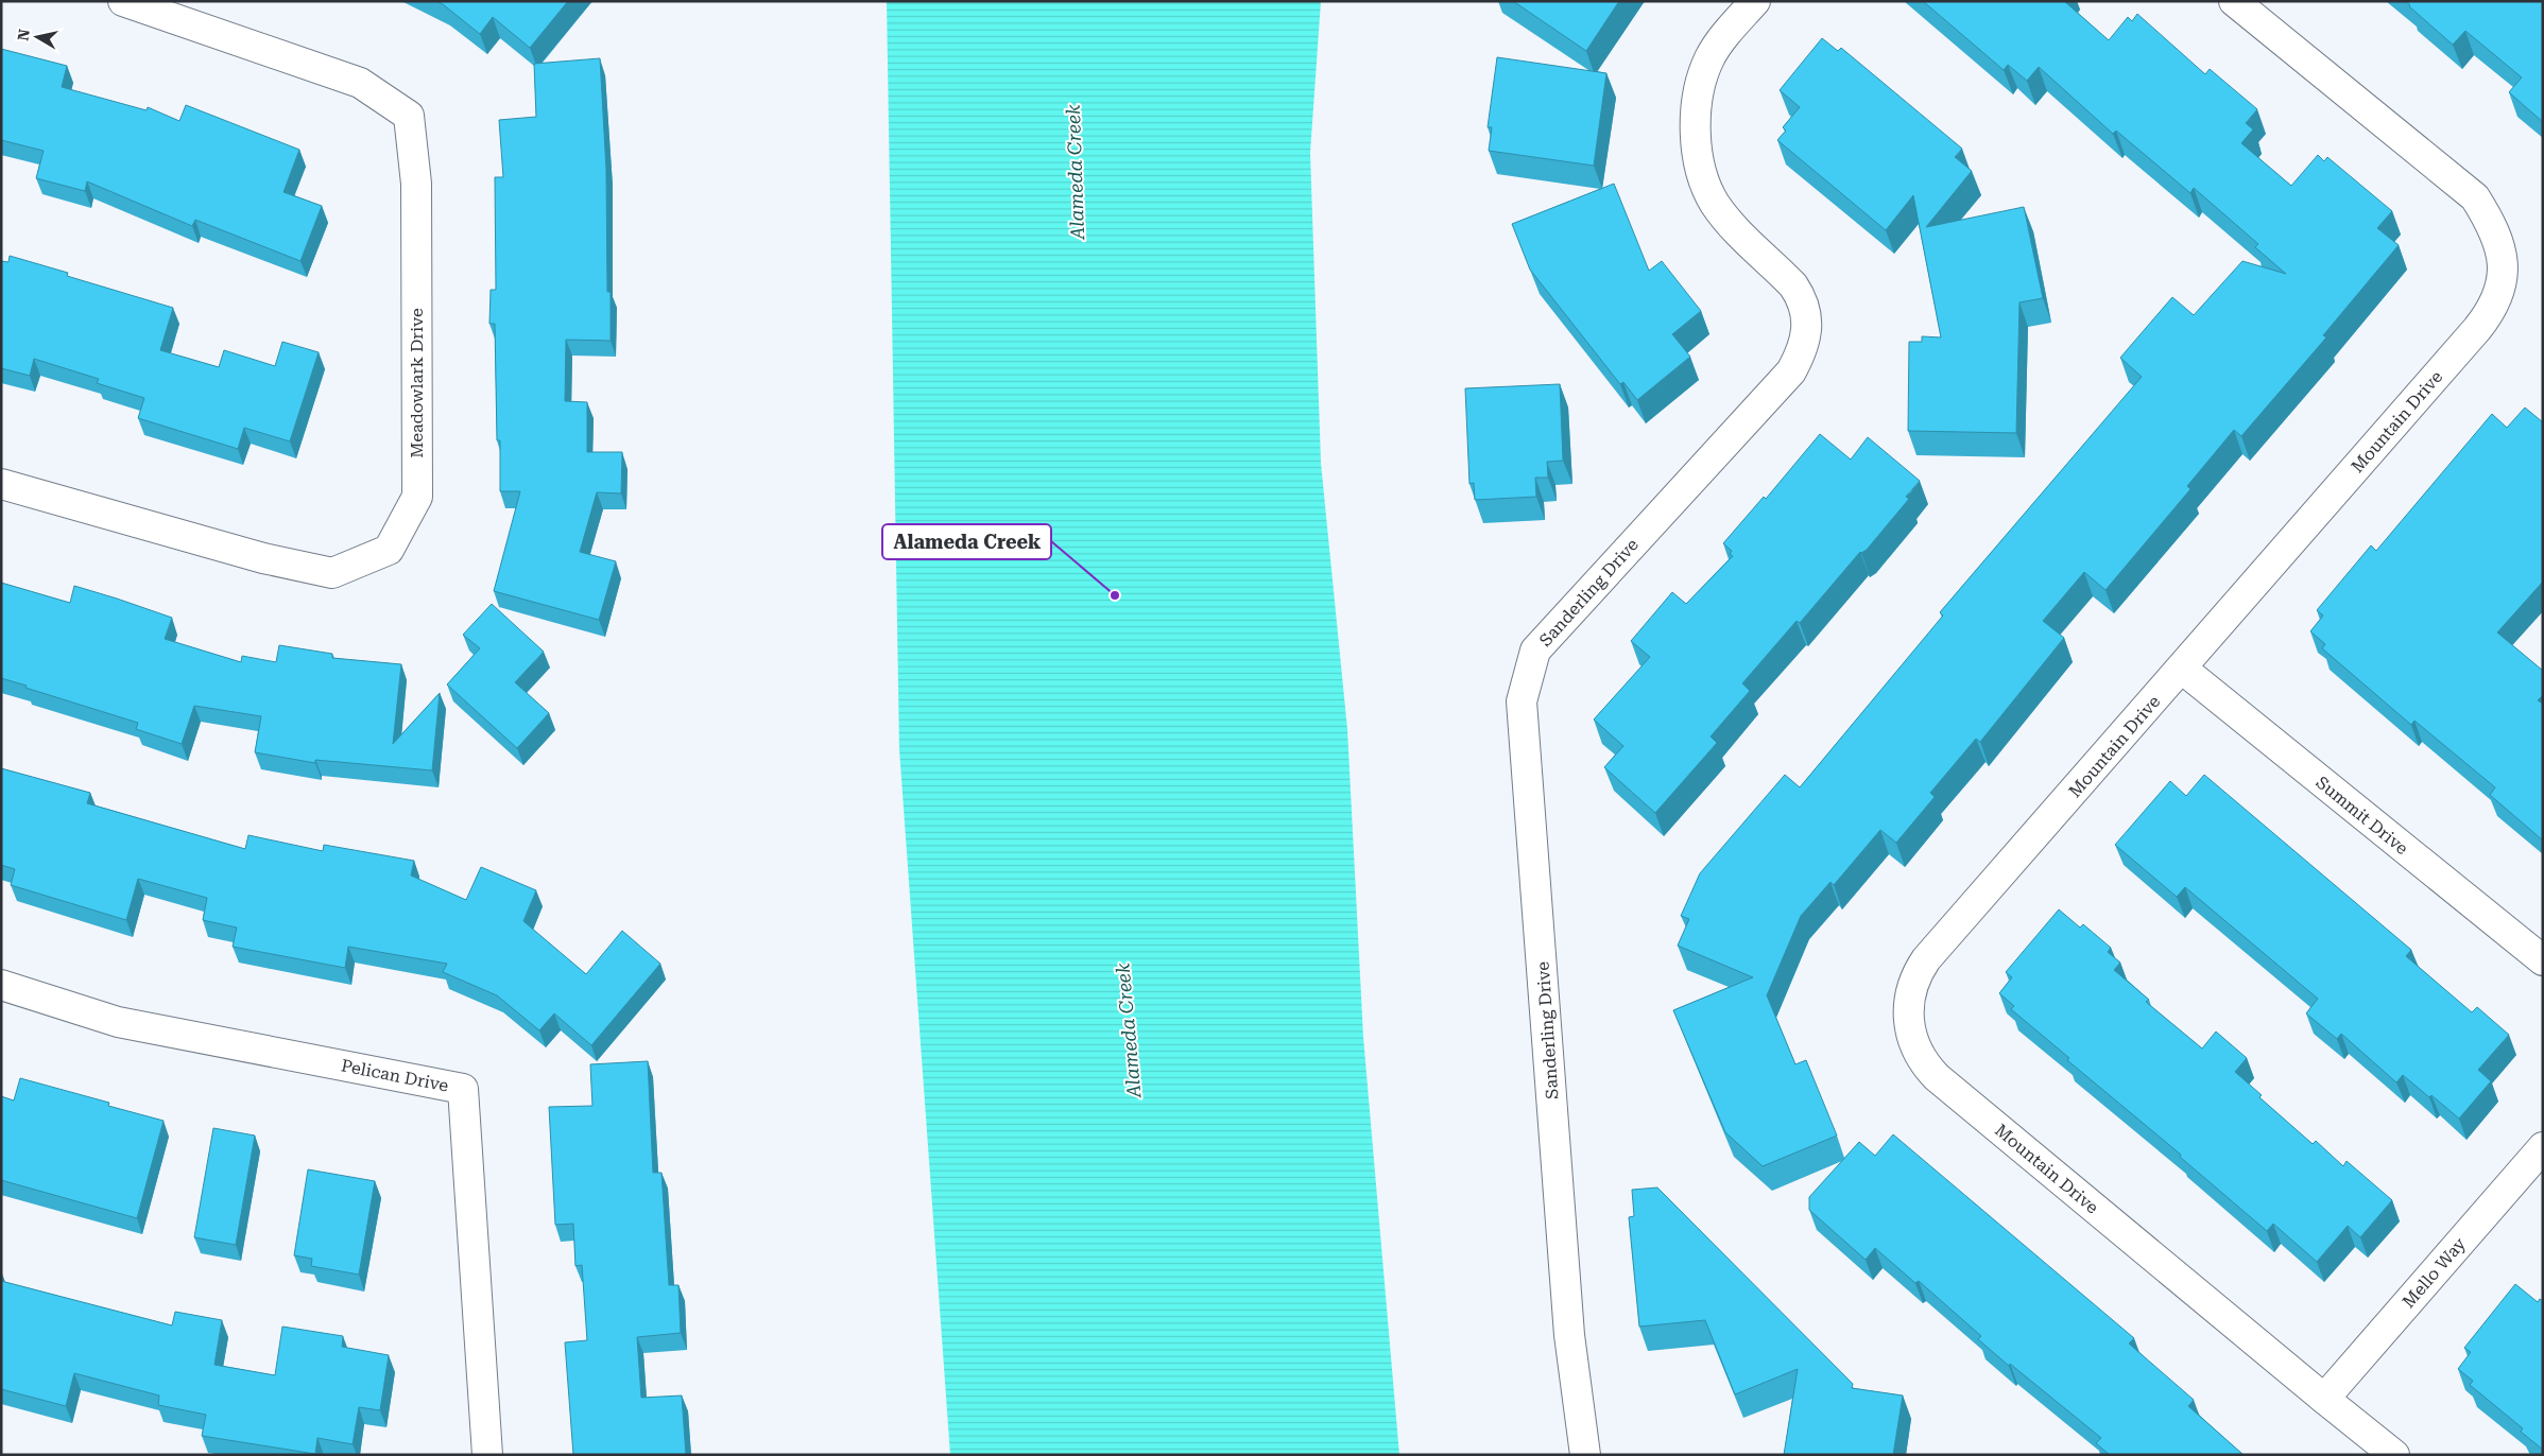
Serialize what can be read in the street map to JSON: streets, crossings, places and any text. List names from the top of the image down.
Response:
{
  "streets": {
    "street": [
      "Meadowlark Drive",
      "Mountain Drive",
      "Sanderling Drive",
      "Summit Drive",
      "Pelican Drive",
      "Mello Way"
    ]
  },
  "crossings": [
    ["Mountain Drive", "Summit Drive"],
    ["Mountain Drive", "Mello Way"]
  ],
  "water": ["Alameda Creek"],
  "places": ["Alameda Creek"],
  "north": "left"
}
